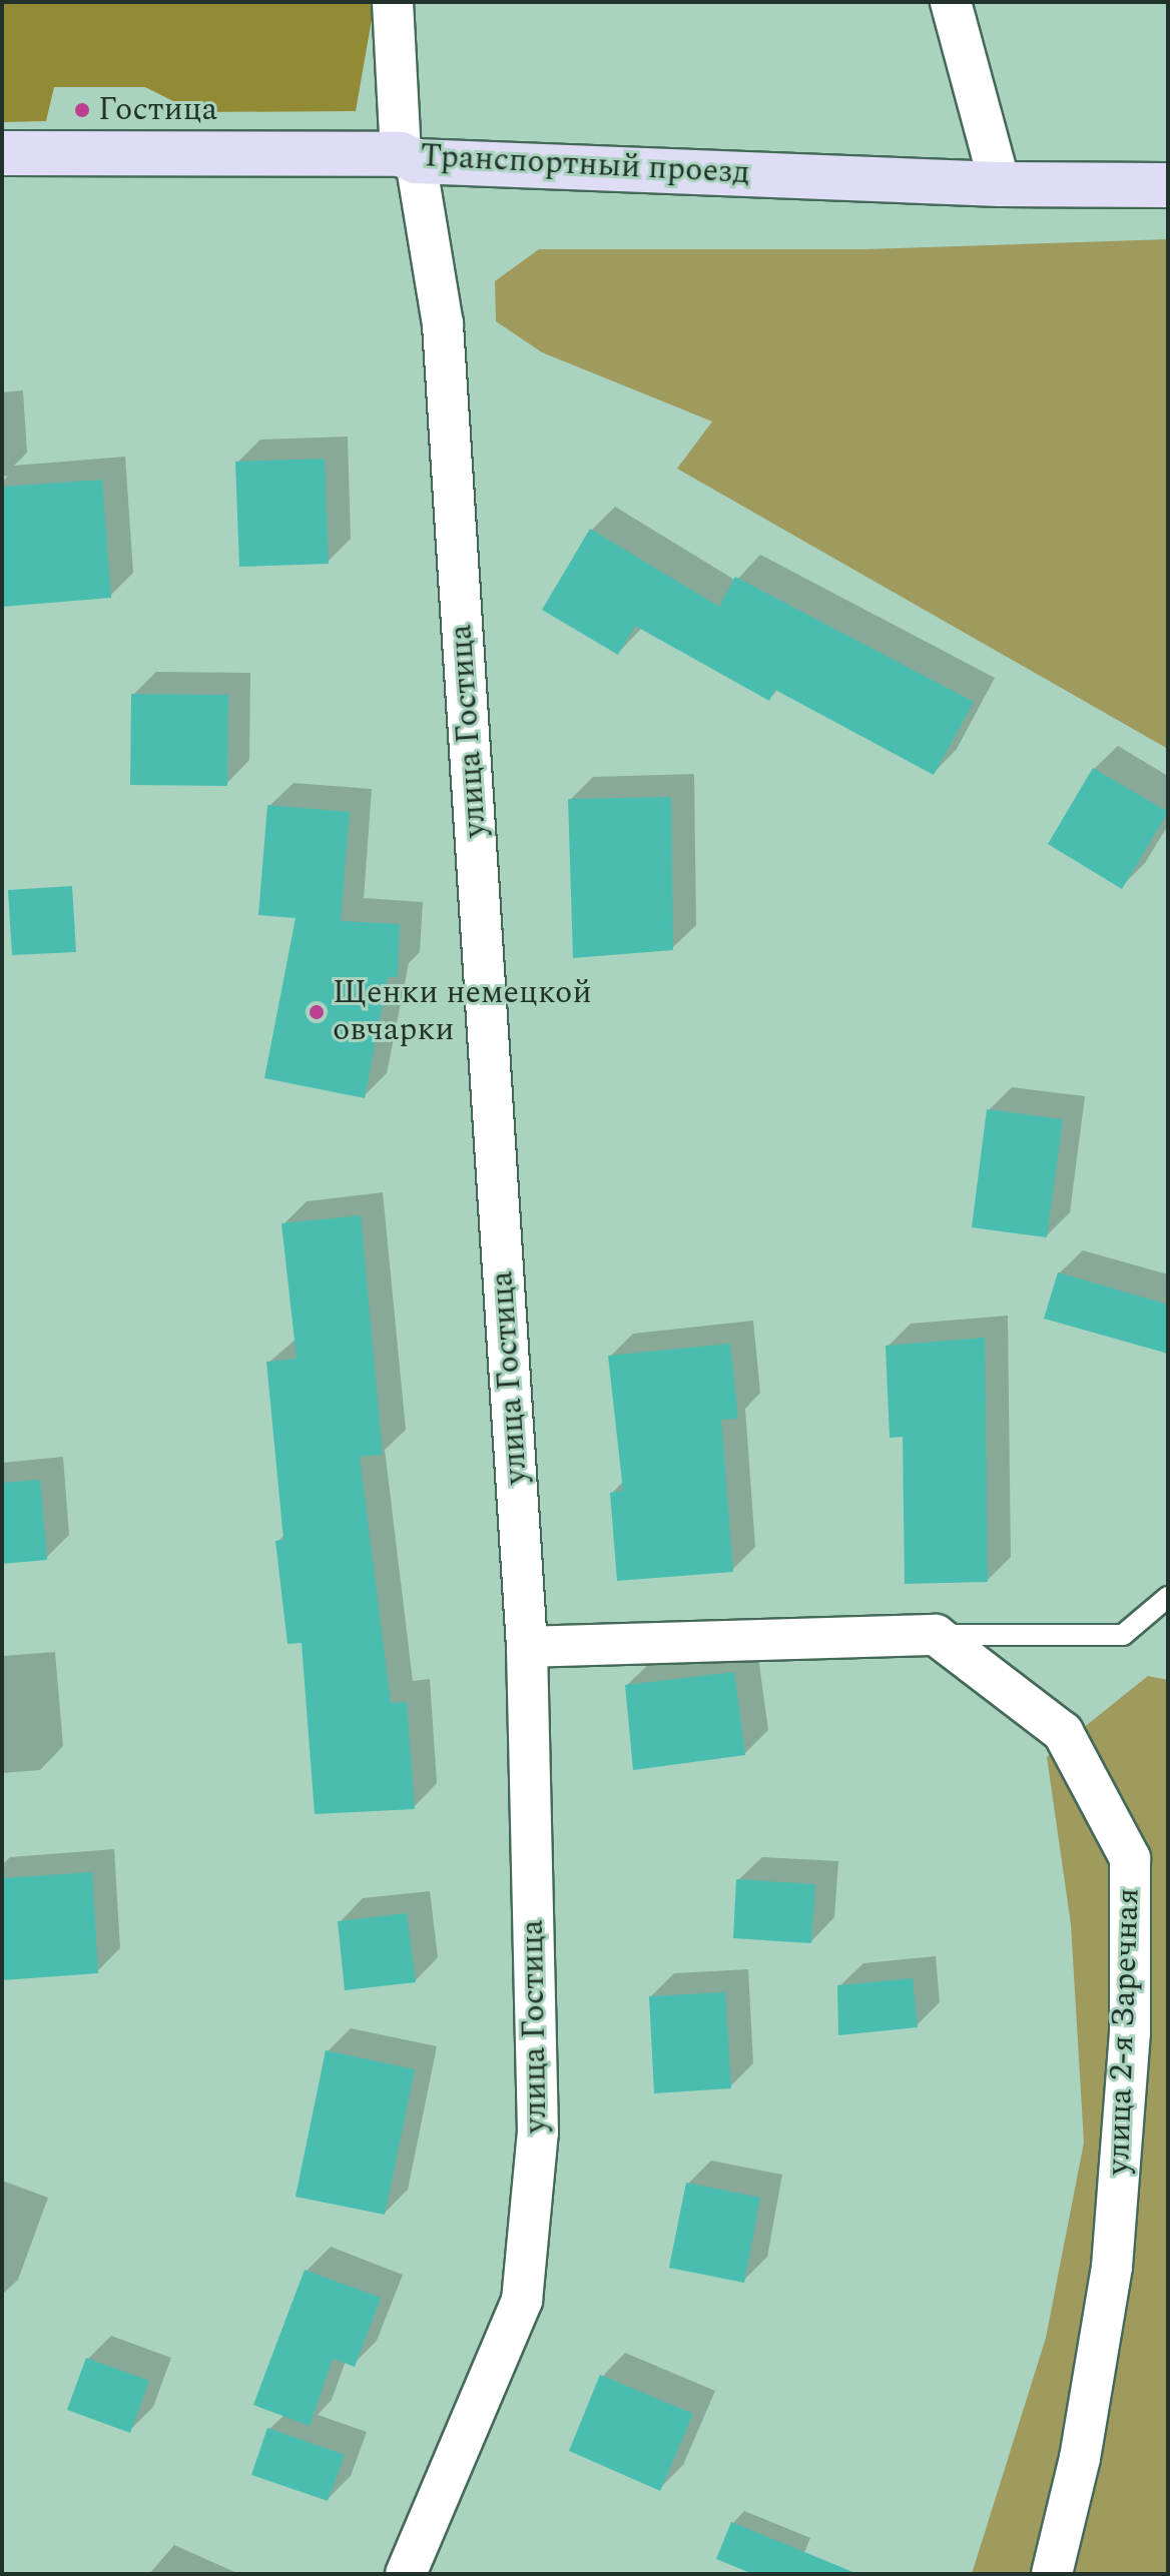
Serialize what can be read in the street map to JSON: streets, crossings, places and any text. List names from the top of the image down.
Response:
{
  "streets": {
    "main road": ["Транспортный проезд"],
    "street": ["улица Гостица", "улица 2-я Заречная"]
  },
  "crossings": [
    ["Транспортный проезд", "улица Гостица"]
  ],
  "places": ["Гостица", "Щенки немецкой овчарки"]
}
